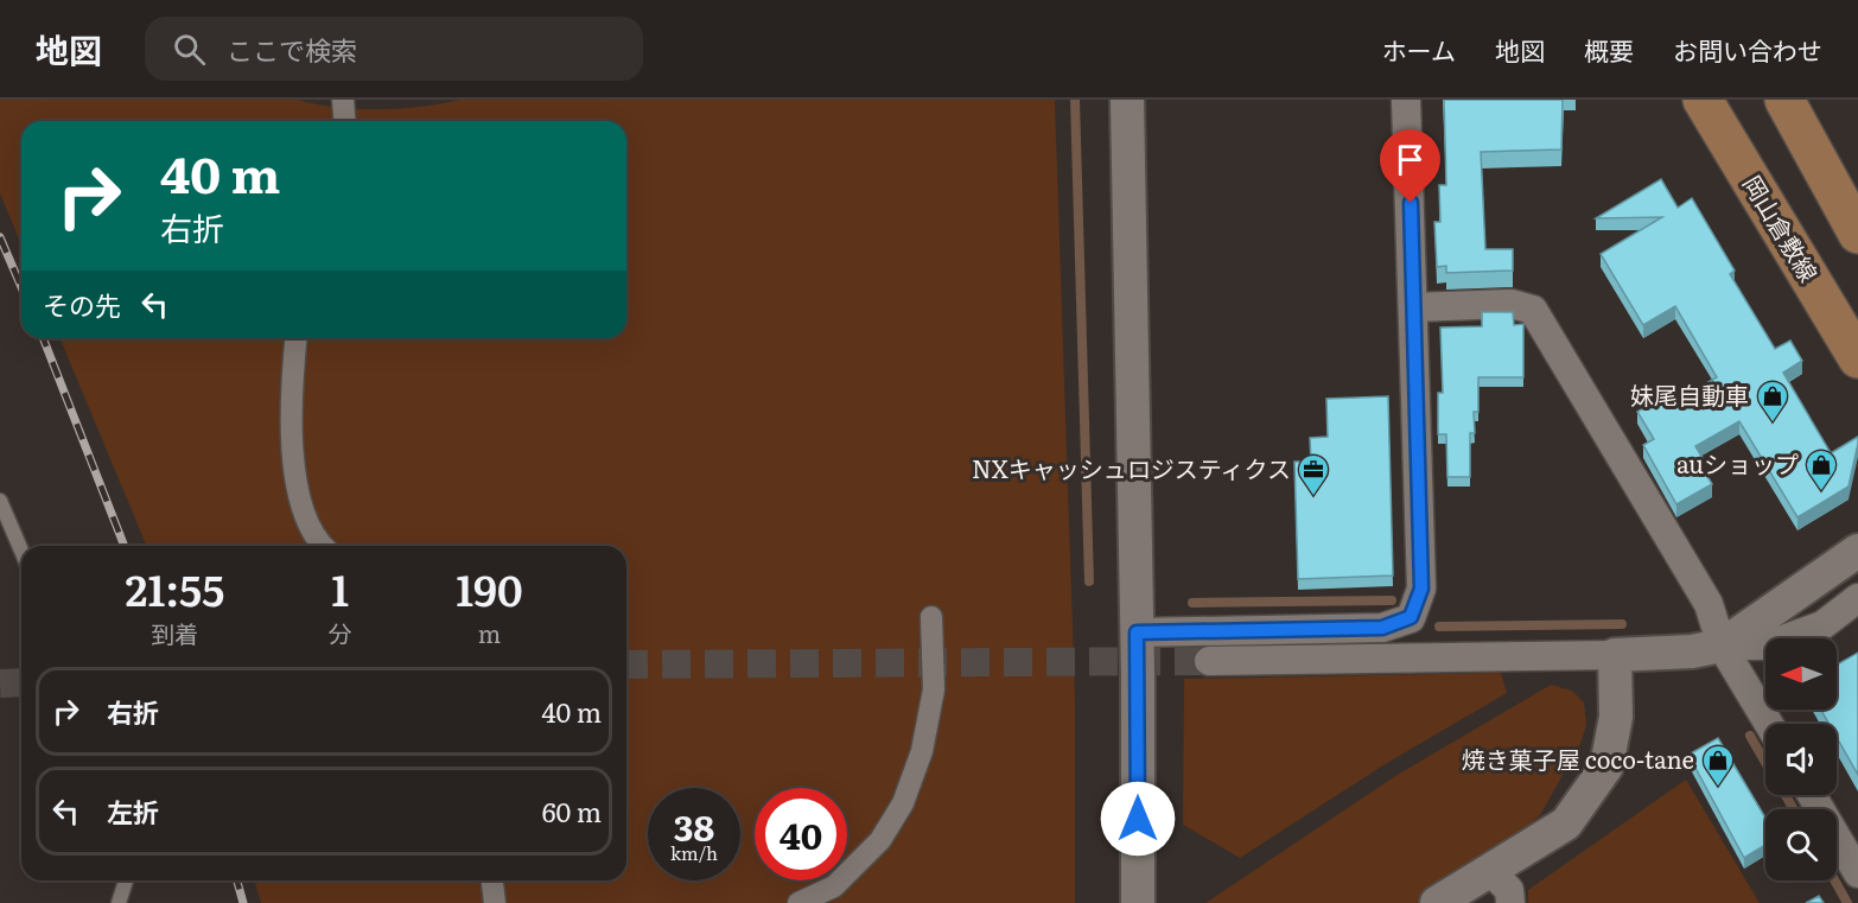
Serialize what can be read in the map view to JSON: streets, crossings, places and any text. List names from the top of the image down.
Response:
{
  "streets": {
    "main road": ["岡山倉敷線"]
  },
  "places": {
    "shop": ["妹尾自動車", "auショップ", "焼き菓子屋 coco-tane"],
    "office": ["NXキャッシュロジスティクス"]
  },
  "north": "left",
  "page": {
    "header": "地図",
    "search": "ここで検索",
    "nav": [
      "ホーム",
      "地図",
      "概要",
      "お問い合わせ"
    ],
    "turn": ["40 m", "右折"],
    "then": "その先",
    "eta": [
      "21:55",
      "到着",
      "1",
      "分",
      "190",
      "m"
    ],
    "list": [
      {
        "name": "右折",
        "value": "40 m"
      },
      {
        "name": "左折",
        "value": "60 m"
      }
    ],
    "speed": "38 km/h",
    "limit": "40"
  }
}
